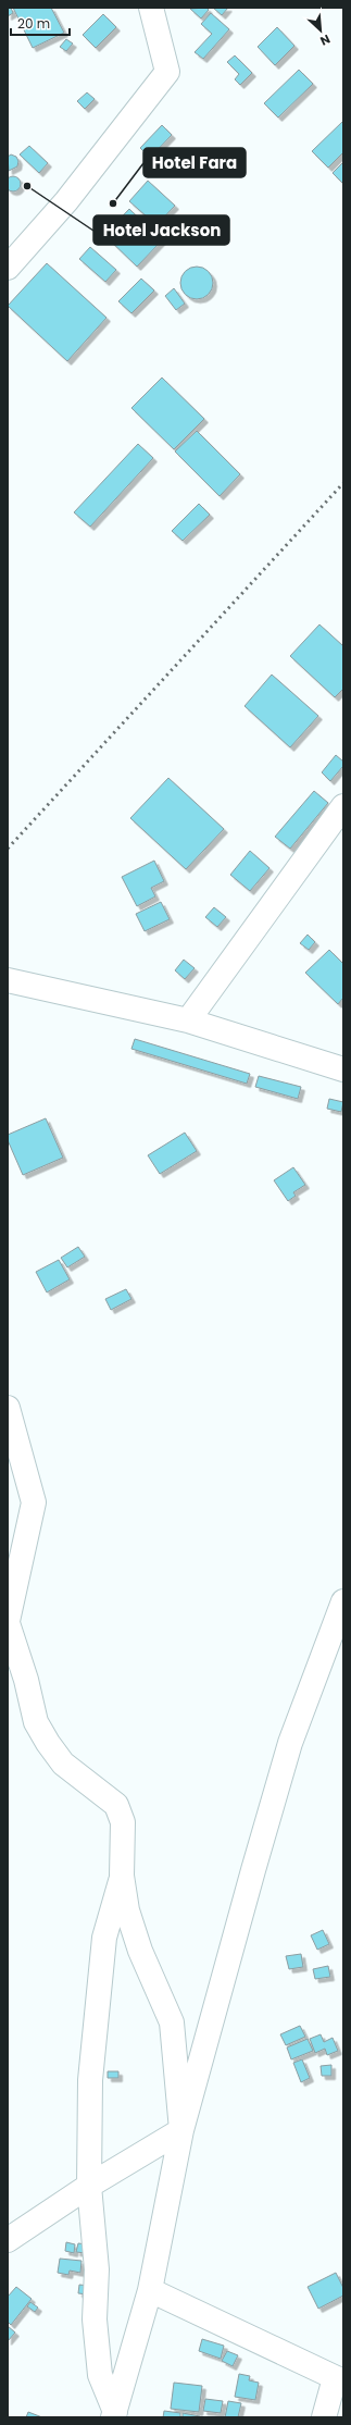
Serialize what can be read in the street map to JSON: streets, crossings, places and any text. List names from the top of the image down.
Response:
{
  "places": ["Hotel Jackson", "Hotel Fara"],
  "scale_bar": "20 m",
  "north": "bottom right"
}
